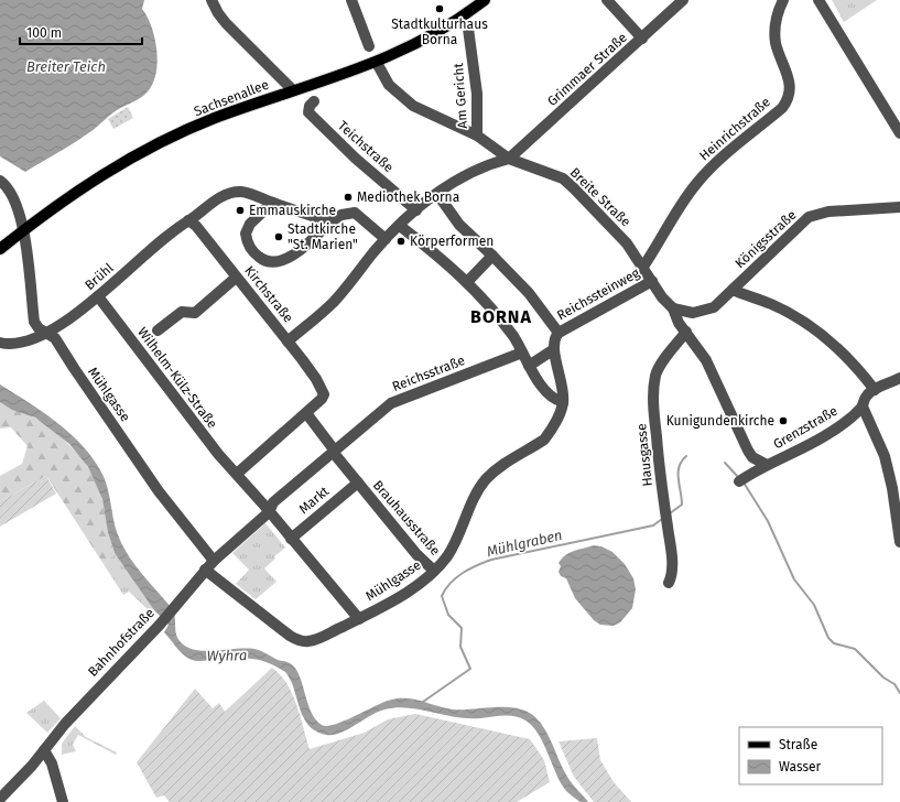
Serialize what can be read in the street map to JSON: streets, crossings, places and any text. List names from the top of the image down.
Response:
{
  "streets": {
    "main road": ["Sachsenallee"],
    "street": [
      "Grimmaer Straße",
      "Am Gericht",
      "Heinrichstraße",
      "Teichstraße",
      "Breite Straße",
      "Königsstraße",
      "Brühl",
      "Kirchstraße",
      "Reichssteinweg",
      "Reichsstraße",
      "Wilhelm-Külz-Straße",
      "Mühlgasse",
      "Grenzstraße",
      "Hausgasse",
      "Markt",
      "Brauhausstraße",
      "Bahnhofstraße"
    ]
  },
  "crossings": [
    ["Grimmaer Straße", "Breite Straße"],
    ["Am Gericht", "Breite Straße"],
    ["Sachsenallee", "Breite Straße"],
    ["Sachsenallee", "Mühlgasse"],
    ["Heinrichstraße", "Breite Straße"],
    ["Breite Straße", "Königsstraße"],
    ["Breite Straße", "Reichssteinweg"],
    ["Breite Straße", "Grenzstraße"],
    ["Breite Straße", "Hausgasse"],
    ["Brühl", "Kirchstraße"],
    ["Brühl", "Wilhelm-Külz-Straße"],
    ["Brühl", "Mühlgasse"],
    ["Reichsstraße", "Markt"],
    ["Mühlgasse", "Brauhausstraße"],
    ["Mühlgasse", "Bahnhofstraße"],
    ["Markt", "Brauhausstraße"],
    ["Markt", "Bahnhofstraße"]
  ],
  "districts": ["BORNA"],
  "water": ["Breiter Teich", "Mühlgraben", "Wyhra"],
  "places": [
    "Stadtkulturhaus Borna",
    "Mediothek Borna",
    "Emmauskirche",
    "Stadtkirche \"St. Marien\"",
    "Körperformen",
    "Kunigundenkirche"
  ],
  "legend": ["Straße", "Wasser"],
  "scale_bar": "100 m"
}
